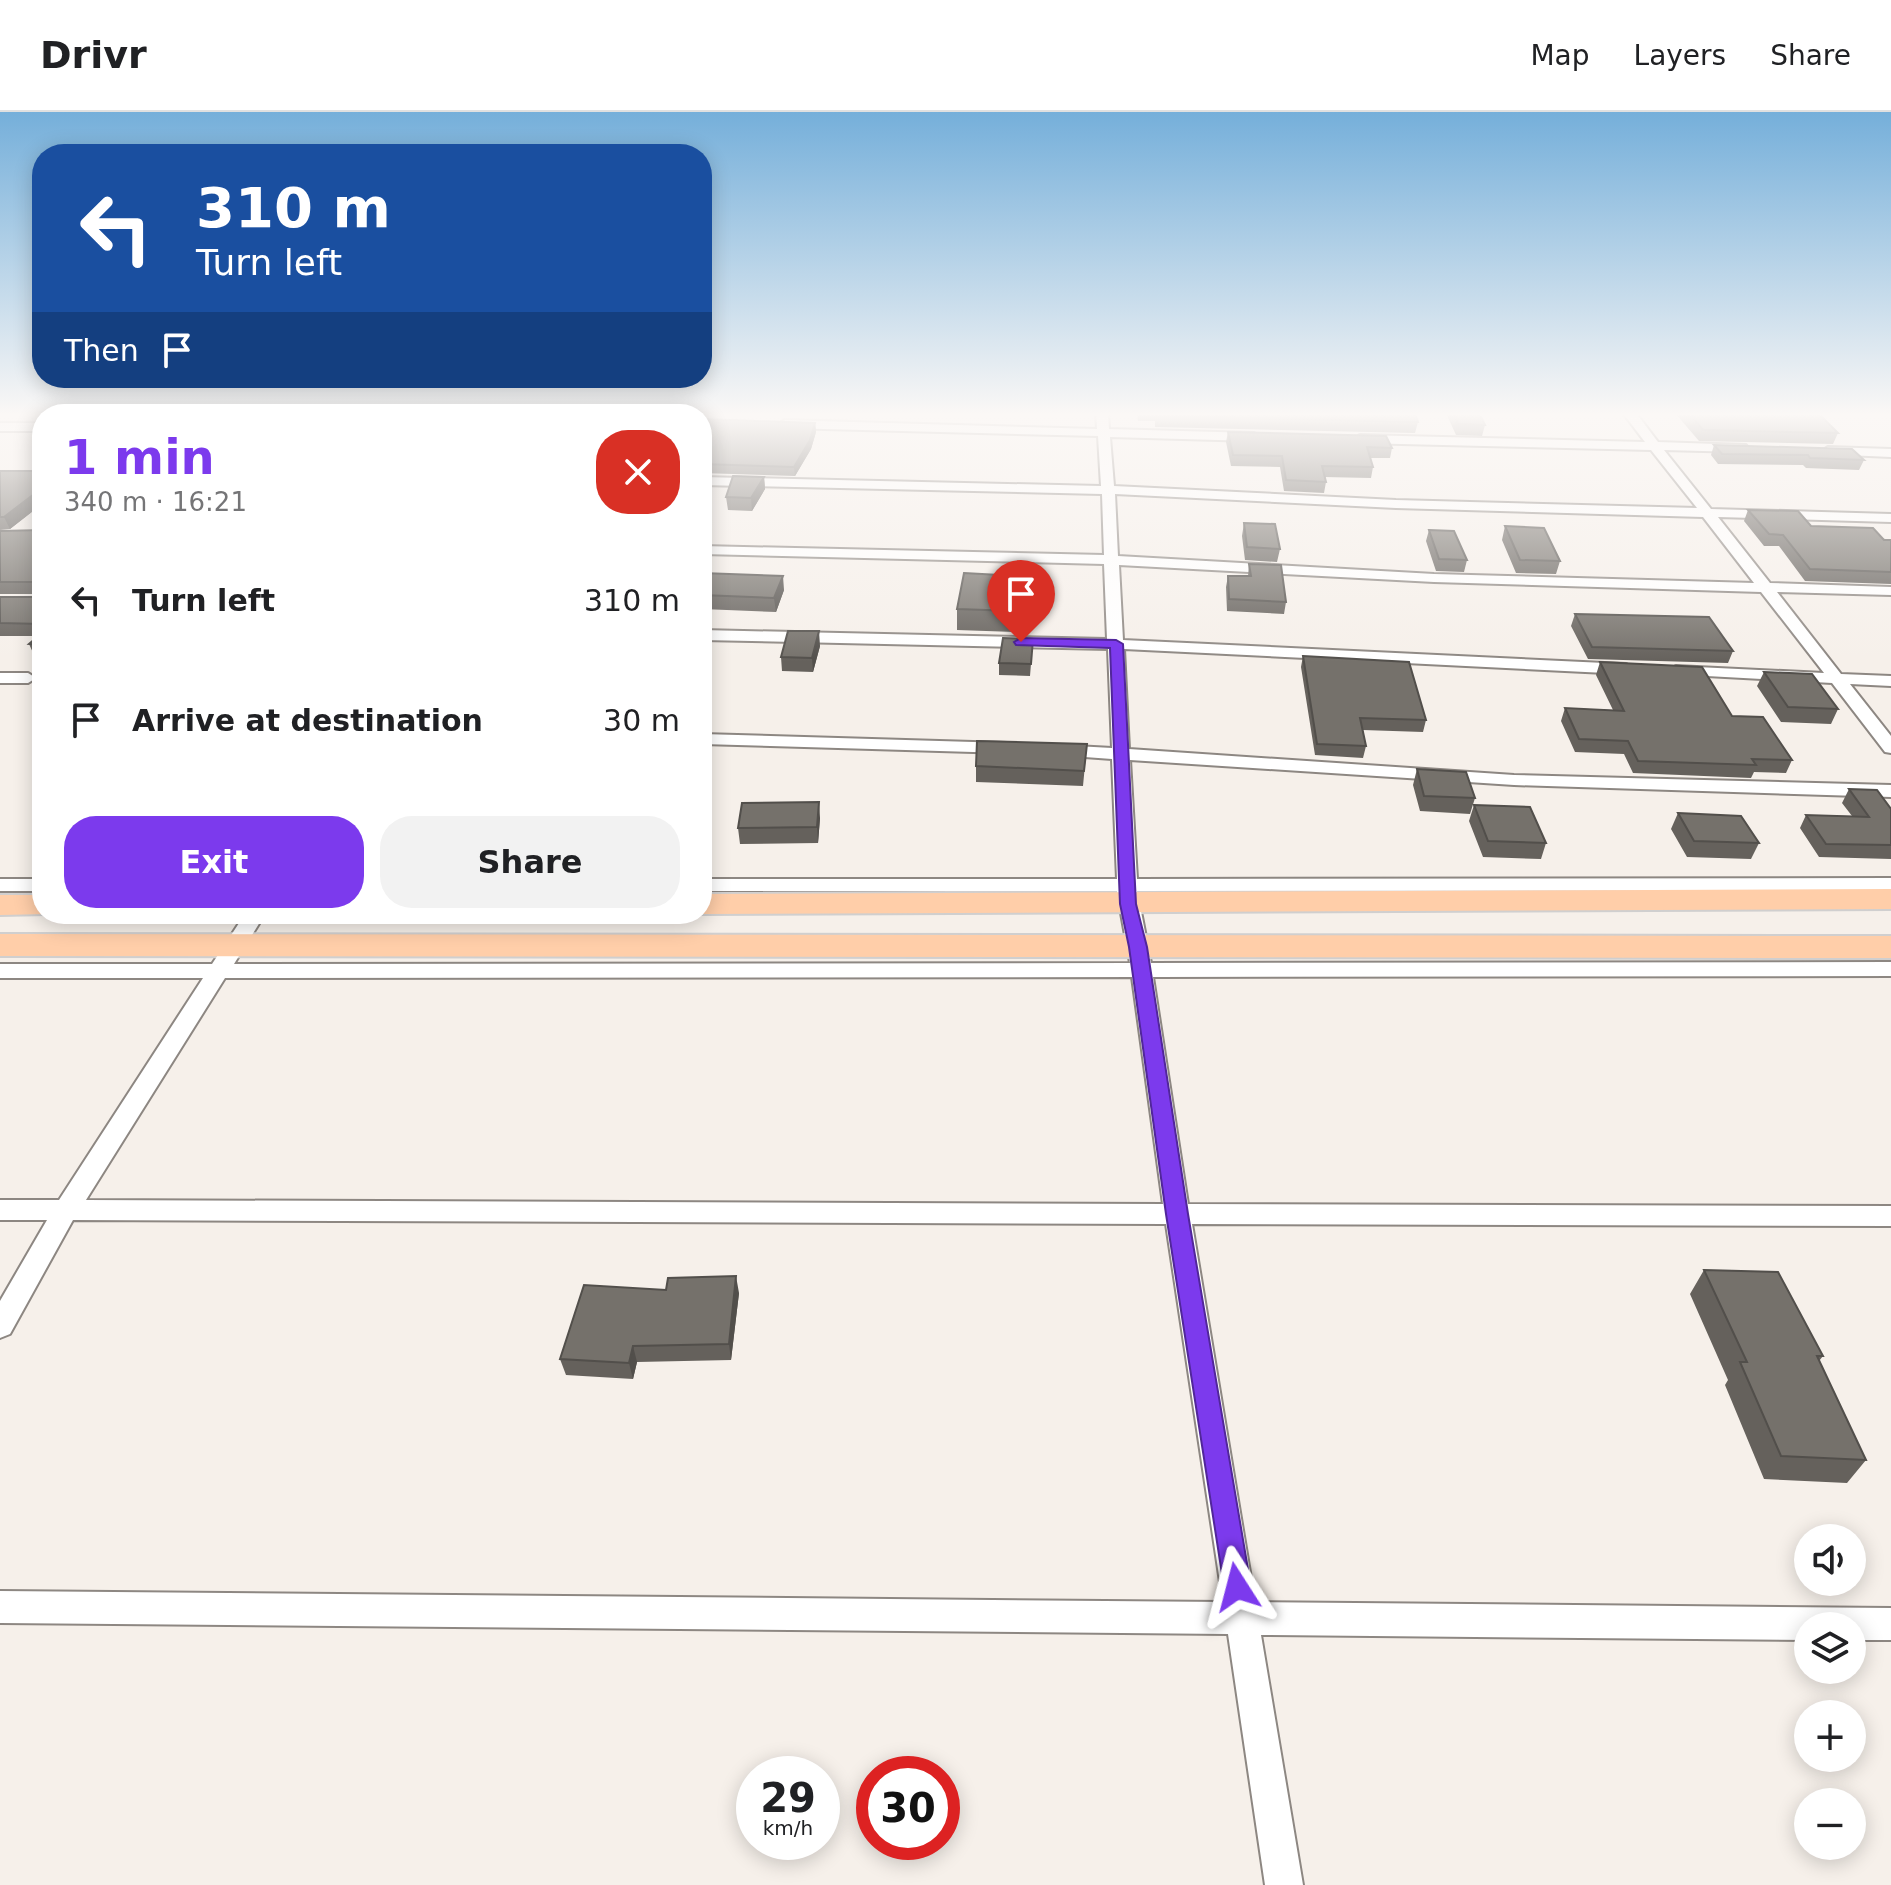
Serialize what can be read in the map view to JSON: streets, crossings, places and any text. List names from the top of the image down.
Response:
{
  "page": {
    "header": "Drivr",
    "nav": ["Map", "Layers", "Share"],
    "turn": ["310 m", "Turn left"],
    "then": "Then",
    "heading": ["1 min", "340 m · 16:21"],
    "list": [
      {
        "name": "Turn left",
        "value": "310 m"
      },
      {
        "name": "Arrive at destination",
        "value": "30 m"
      }
    ],
    "buttons": ["Exit", "Share"],
    "map_buttons": ["+", "−"],
    "speed": "29 km/h",
    "limit": "30"
  }
}
